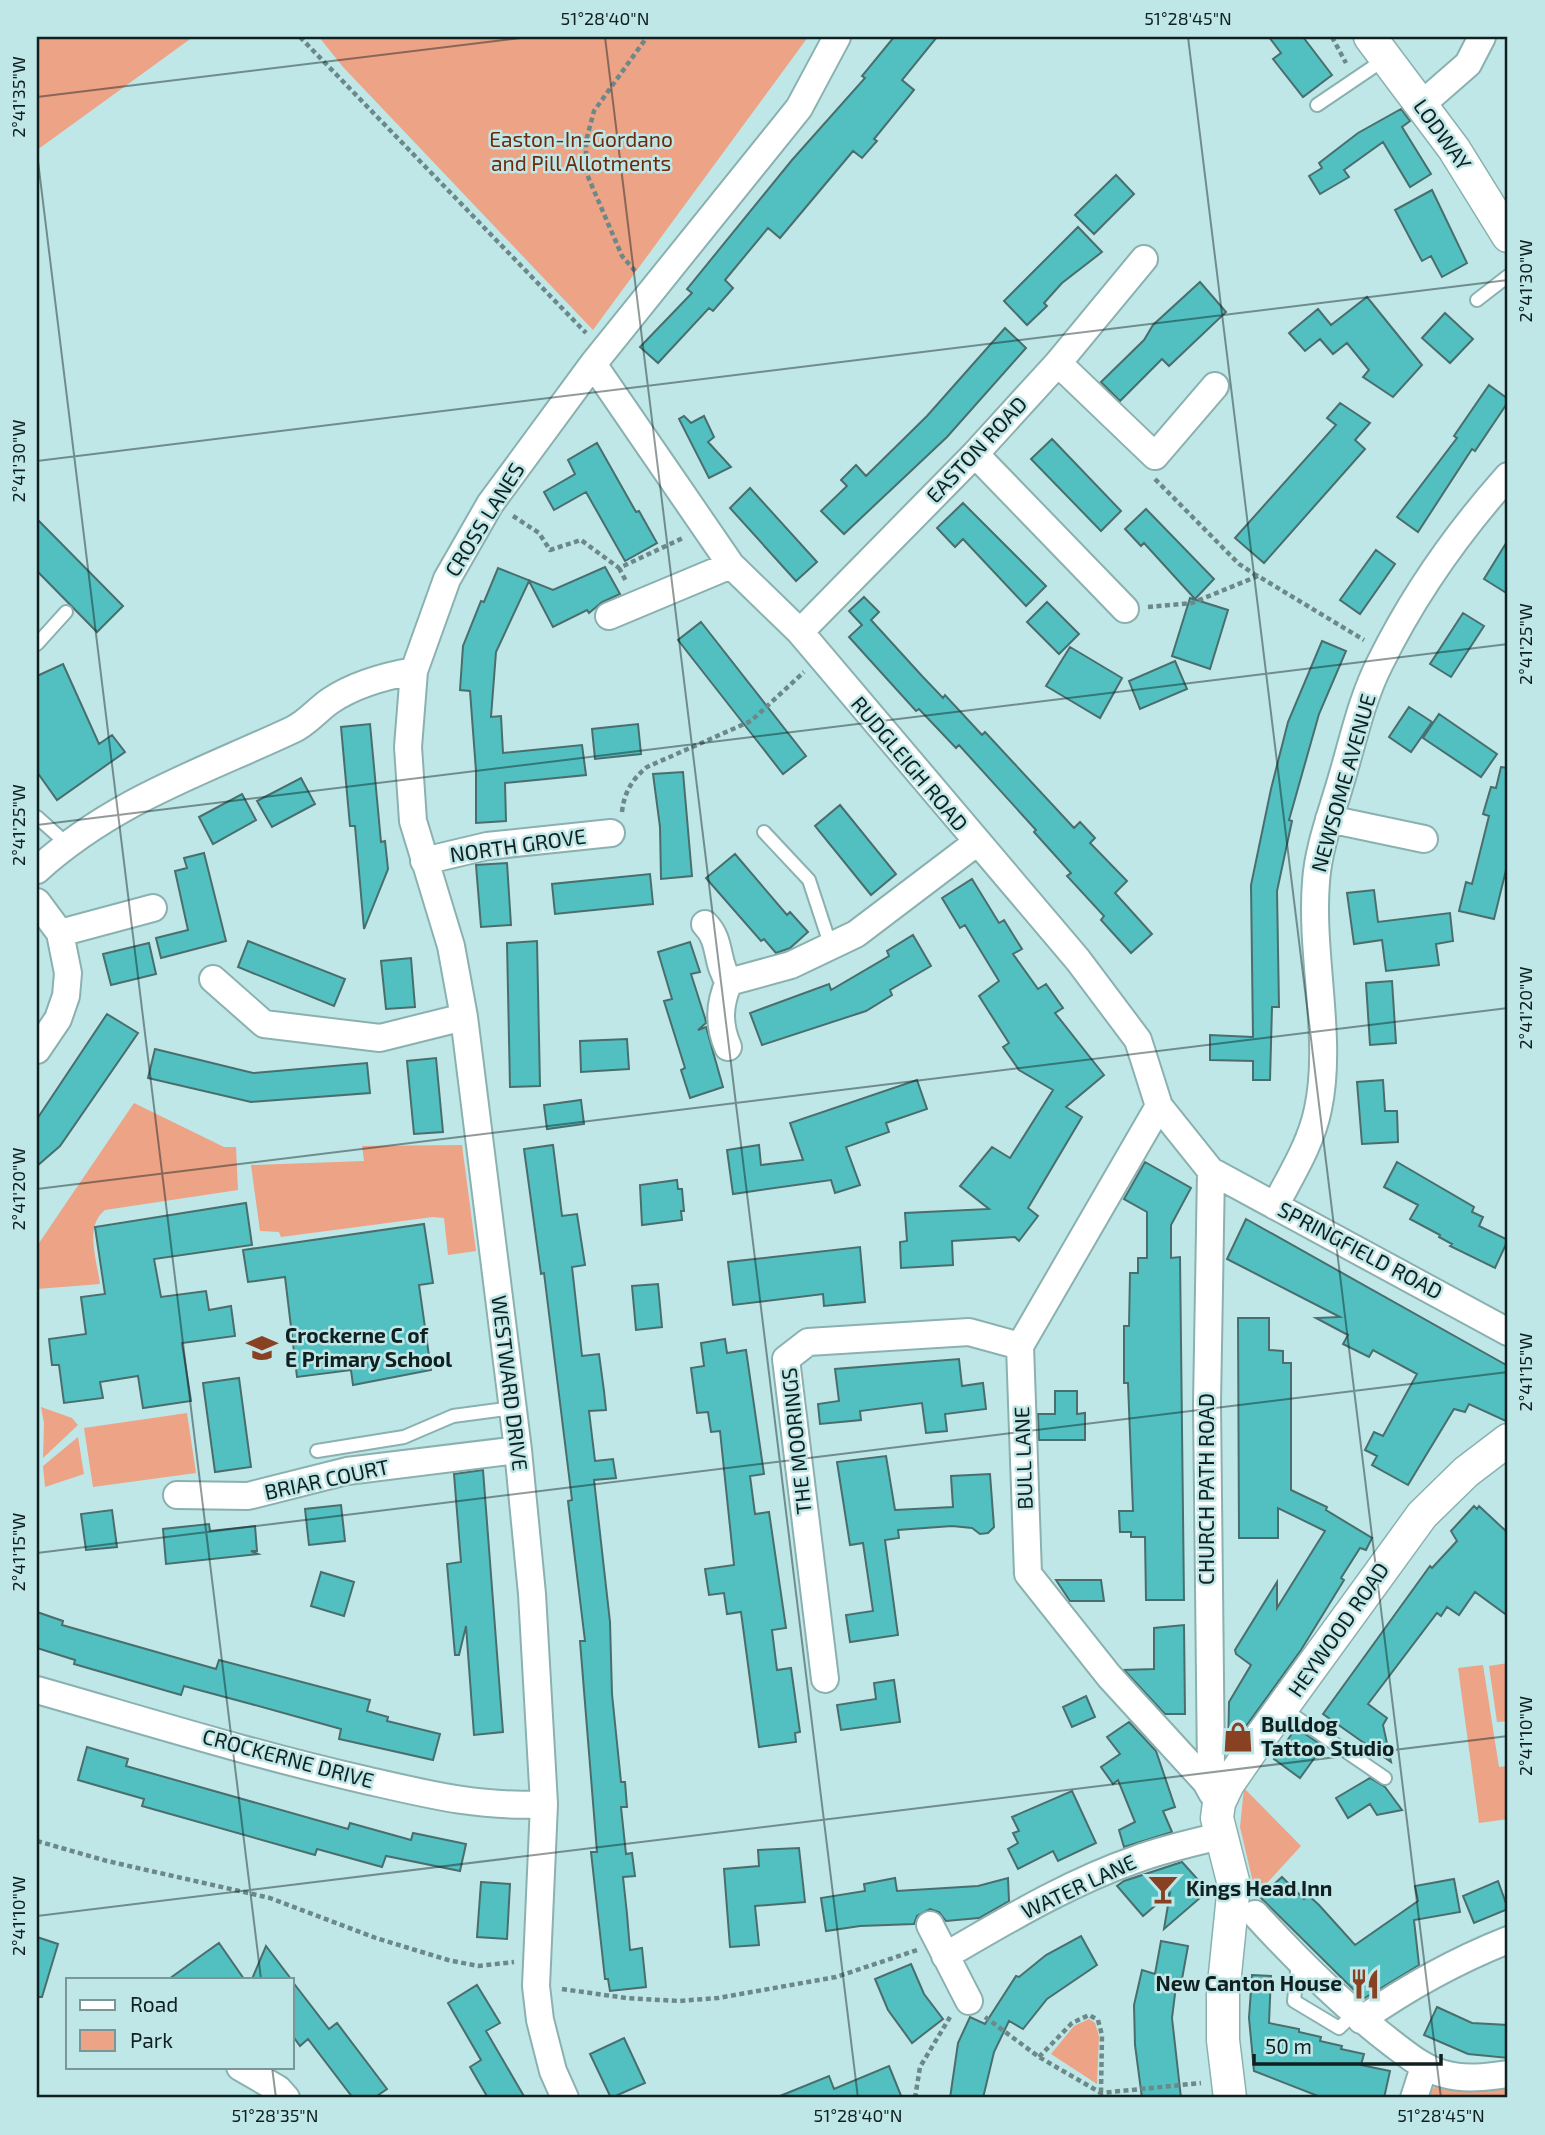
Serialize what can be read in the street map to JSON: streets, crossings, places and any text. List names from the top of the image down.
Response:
{
  "streets": {
    "street": [
      "LODWAY",
      "EASTON ROAD",
      "CROSS LANES",
      "RUDGLEIGH ROAD",
      "NEWSOME AVENUE",
      "NORTH GROVE",
      "SPRINGFIELD ROAD",
      "WESTWARD DRIVE",
      "THE MOORINGS",
      "BULL LANE",
      "BRIAR COURT",
      "CHURCH PATH ROAD",
      "HEYWOOD ROAD",
      "CROCKERNE DRIVE",
      "WATER LANE"
    ]
  },
  "crossings": [
    ["EASTON ROAD", "RUDGLEIGH ROAD"],
    ["CROSS LANES", "RUDGLEIGH ROAD"],
    ["CROSS LANES", "WESTWARD DRIVE"],
    ["RUDGLEIGH ROAD", "SPRINGFIELD ROAD"],
    ["RUDGLEIGH ROAD", "CHURCH PATH ROAD"],
    ["NEWSOME AVENUE", "SPRINGFIELD ROAD"],
    ["NORTH GROVE", "WESTWARD DRIVE"],
    ["SPRINGFIELD ROAD", "CHURCH PATH ROAD"],
    ["WESTWARD DRIVE", "BRIAR COURT"],
    ["WESTWARD DRIVE", "CROCKERNE DRIVE"],
    ["THE MOORINGS", "BULL LANE"],
    ["BULL LANE", "CHURCH PATH ROAD"],
    ["BULL LANE", "HEYWOOD ROAD"],
    ["CHURCH PATH ROAD", "HEYWOOD ROAD"]
  ],
  "parks": ["Easton-In-Gordano and Pill Allotments"],
  "places": {
    "school or university": ["Crockerne C of E Primary School"],
    "shop": ["Bulldog Tattoo Studio"],
    "bar": ["Kings Head Inn"],
    "restaurant": ["New Canton House"]
  },
  "legend": ["Road", "Park"],
  "scale_bar": "50 m",
  "coordinates": [
    "51°28'40\"N",
    "51°28'45\"N",
    "2°41'35\"W",
    "2°41'30\"W",
    "2°41'25\"W",
    "2°41'20\"W",
    "2°41'15\"W",
    "2°41'10\"W",
    "51°28'35\"N"
  ]
}
